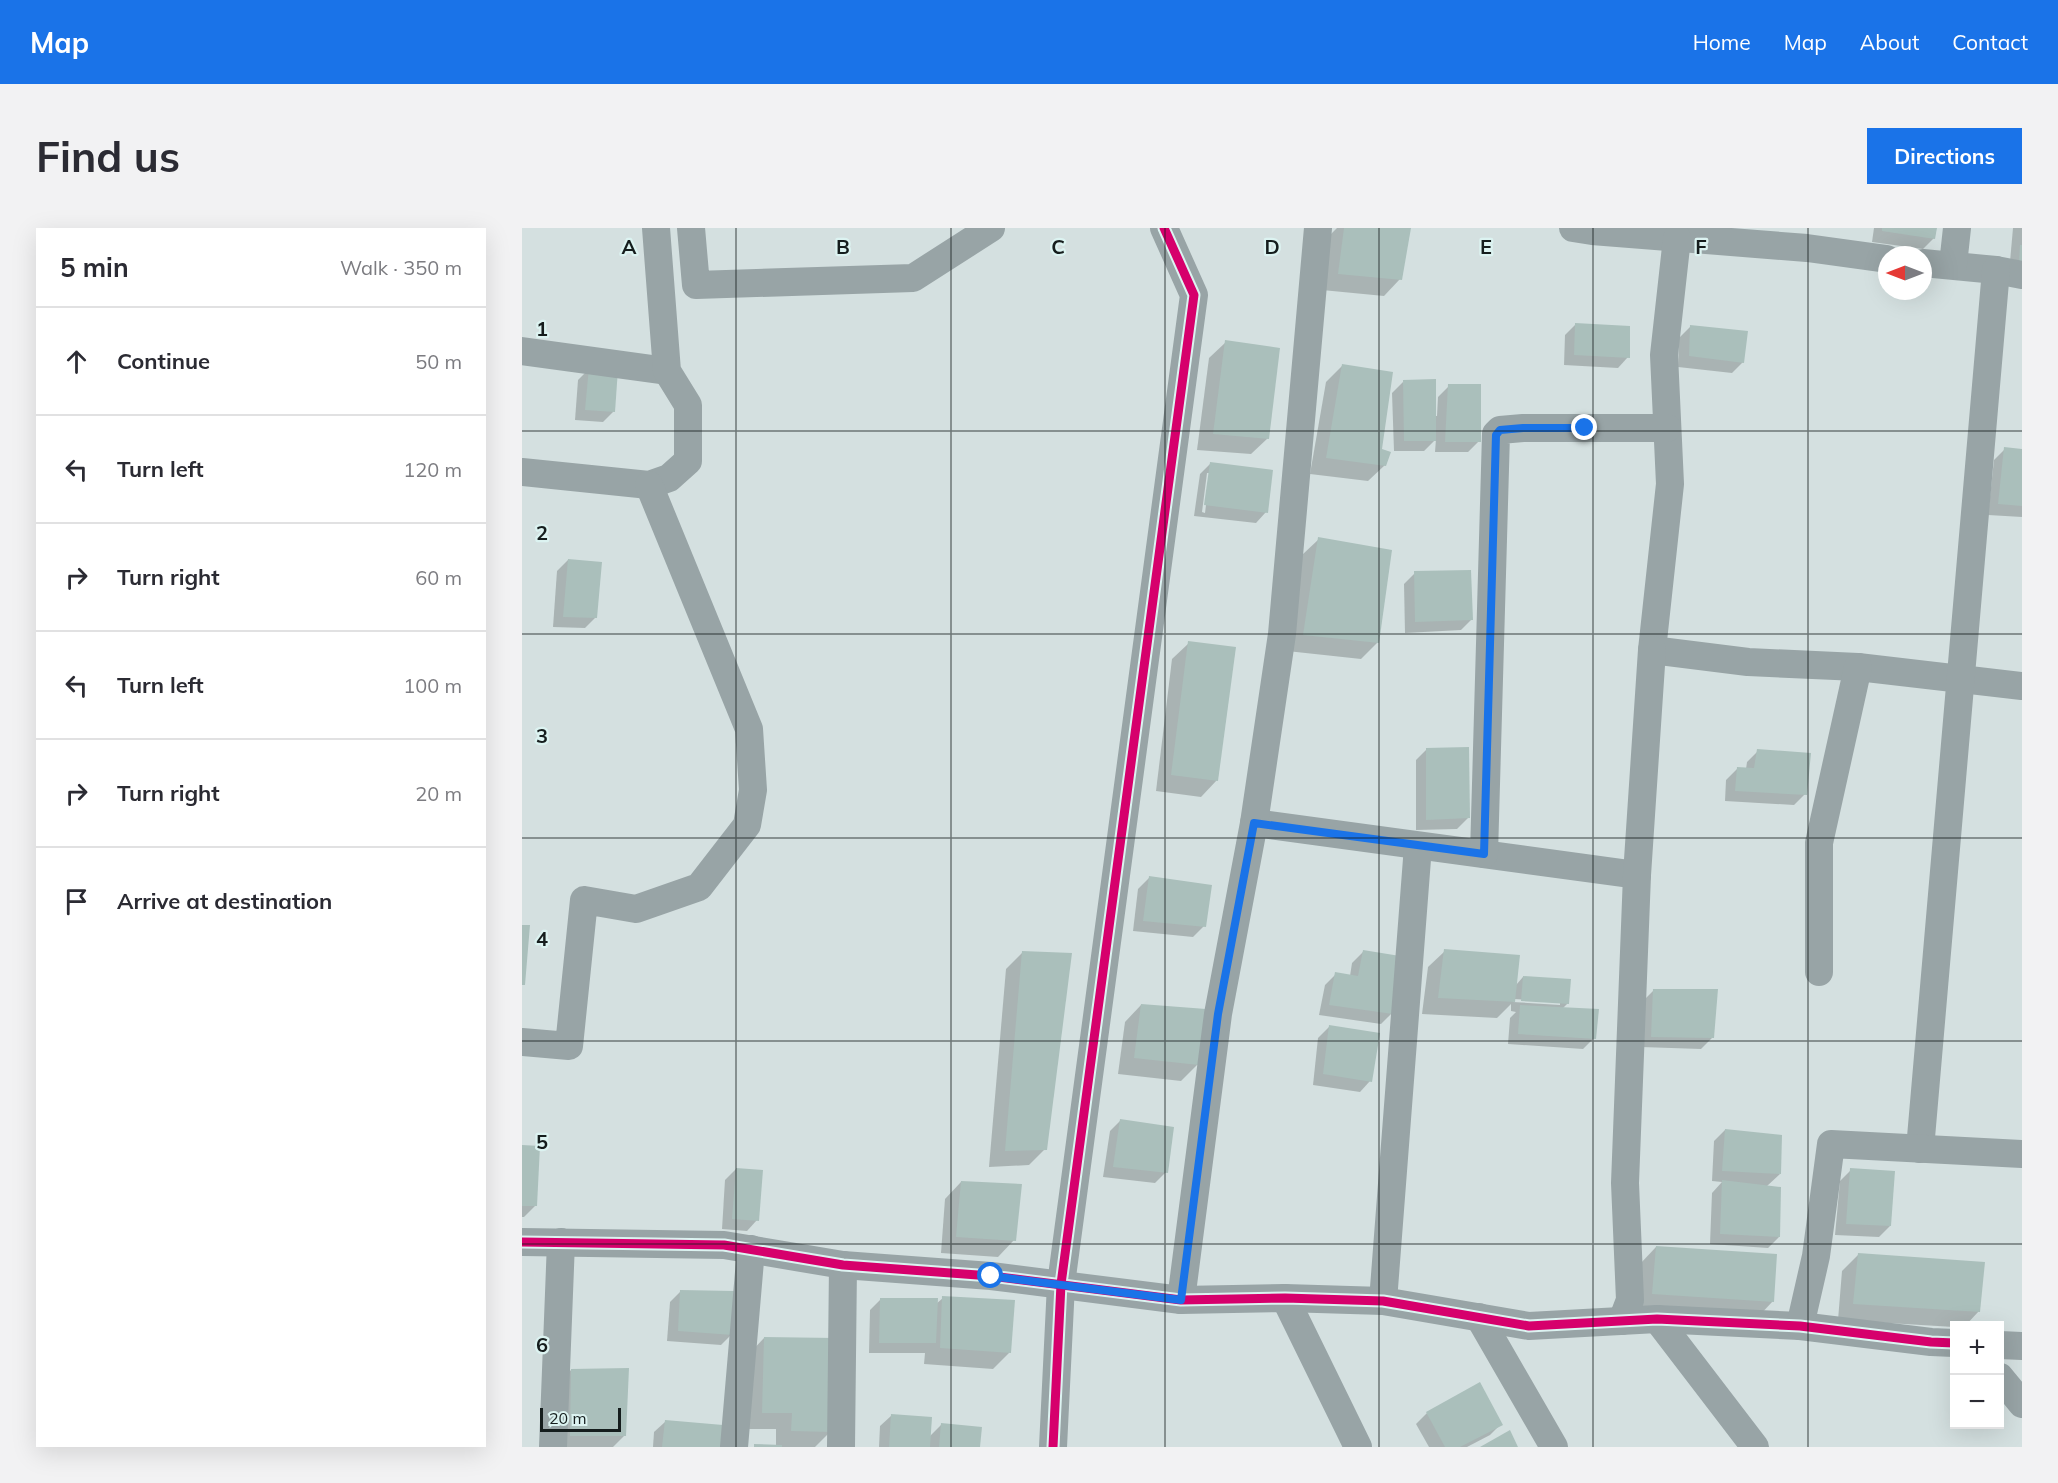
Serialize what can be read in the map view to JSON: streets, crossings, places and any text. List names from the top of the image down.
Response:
{
  "scale_bar": "20 m",
  "north": "left",
  "page": {
    "header": "Map",
    "nav": [
      "Home",
      "Map",
      "About",
      "Contact"
    ],
    "buttons": "Directions",
    "title": "Find us",
    "heading": ["5 min", "Walk · 350 m"],
    "list": [
      ["Continue", "50 m"],
      ["Turn left", "120 m"],
      ["Turn right", "60 m"],
      ["Turn left", "100 m"],
      ["Turn right", "20 m"],
      "Arrive at destination"
    ],
    "map_buttons": ["+", "−"],
    "scale": "20 m"
  },
  "grid": {
    "columns": [
      "A",
      "B",
      "C",
      "D",
      "E",
      "F"
    ],
    "rows": [
      "1",
      "2",
      "3",
      "4",
      "5",
      "6"
    ]
  }
}
